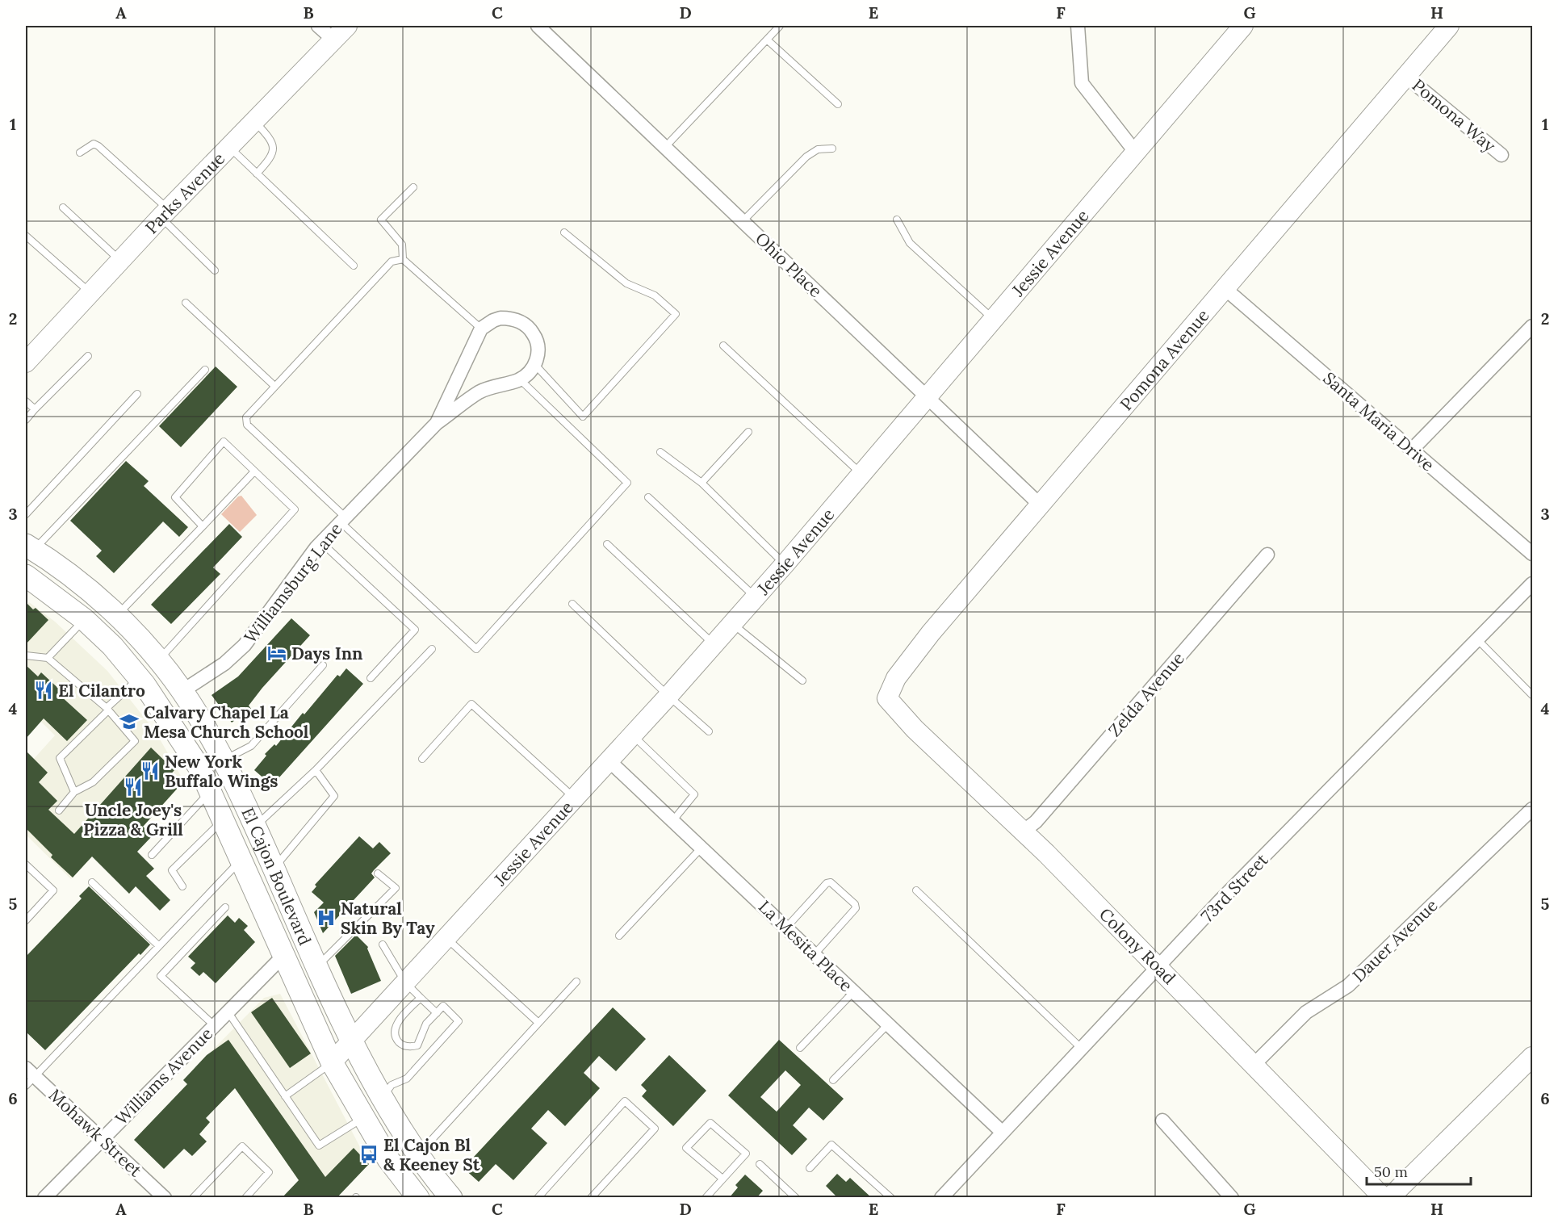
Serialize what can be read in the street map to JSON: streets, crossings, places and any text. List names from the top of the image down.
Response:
{
  "streets": {
    "main road": ["El Cajon Boulevard"],
    "street": [
      "Pomona Way",
      "Parks Avenue",
      "Jessie Avenue",
      "Ohio Place",
      "Pomona Avenue",
      "Santa Maria Drive",
      "Williamsburg Lane",
      "Zelda Avenue",
      "73rd Street",
      "Dauer Avenue",
      "La Mesita Place",
      "Colony Road",
      "Williams Avenue",
      "Mohawk Street"
    ]
  },
  "crossings": [
    ["Pomona Way", "Pomona Avenue"],
    ["Jessie Avenue", "Ohio Place"],
    ["Jessie Avenue", "El Cajon Boulevard"],
    ["Jessie Avenue", "La Mesita Place"],
    ["Ohio Place", "Pomona Avenue"],
    ["Pomona Avenue", "Santa Maria Drive"],
    ["Pomona Avenue", "Colony Road"],
    ["Williamsburg Lane", "El Cajon Boulevard"],
    ["Zelda Avenue", "Colony Road"],
    ["El Cajon Boulevard", "Williams Avenue"],
    ["73rd Street", "La Mesita Place"],
    ["73rd Street", "Colony Road"],
    ["Dauer Avenue", "Colony Road"],
    ["Williams Avenue", "Mohawk Street"]
  ],
  "places": {
    "hotel": ["Days Inn"],
    "restaurant": ["El Cilantro", "New York Buffalo Wings", "Uncle Joey's Pizza & Grill"],
    "school or university": ["Calvary Chapel La Mesa Church School"],
    "hospital": ["Natural Skin By Tay"],
    "bus stop": ["El Cajon Bl & Keeney St"]
  },
  "scale_bar": "50 m",
  "grid": {
    "columns": [
      "A",
      "B",
      "C",
      "D",
      "E",
      "F",
      "G",
      "H"
    ],
    "rows": [
      "1",
      "2",
      "3",
      "4",
      "5",
      "6"
    ]
  }
}
